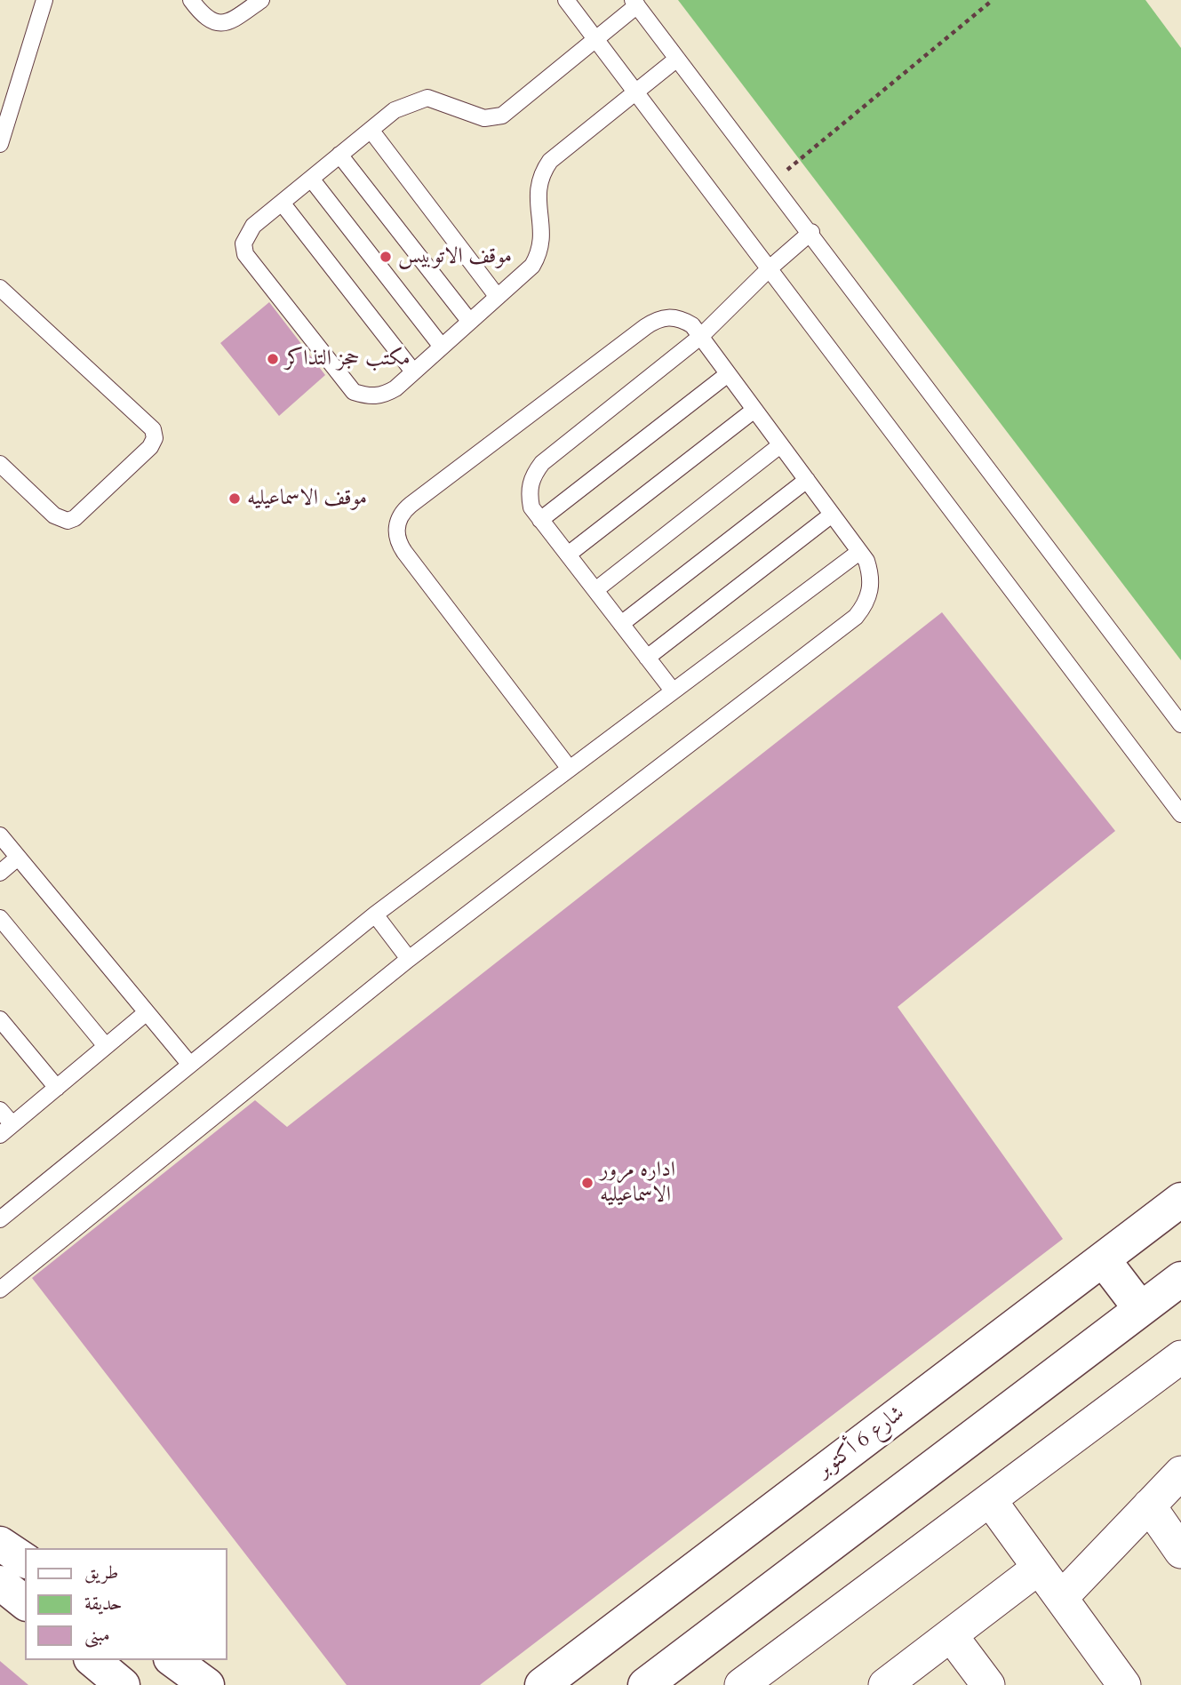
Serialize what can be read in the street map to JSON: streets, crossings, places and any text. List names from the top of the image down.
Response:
{
  "streets": {
    "street": ["شارع 6 أكتوبر"]
  },
  "places": [
    "موقف الاتوبيس",
    "مكتب حجز التذاكر",
    "موقف الاسماعيليه",
    "اداره مرور الاسماعيليه"
  ],
  "legend": ["طريق", "حديقة", "مبنى"]
}
